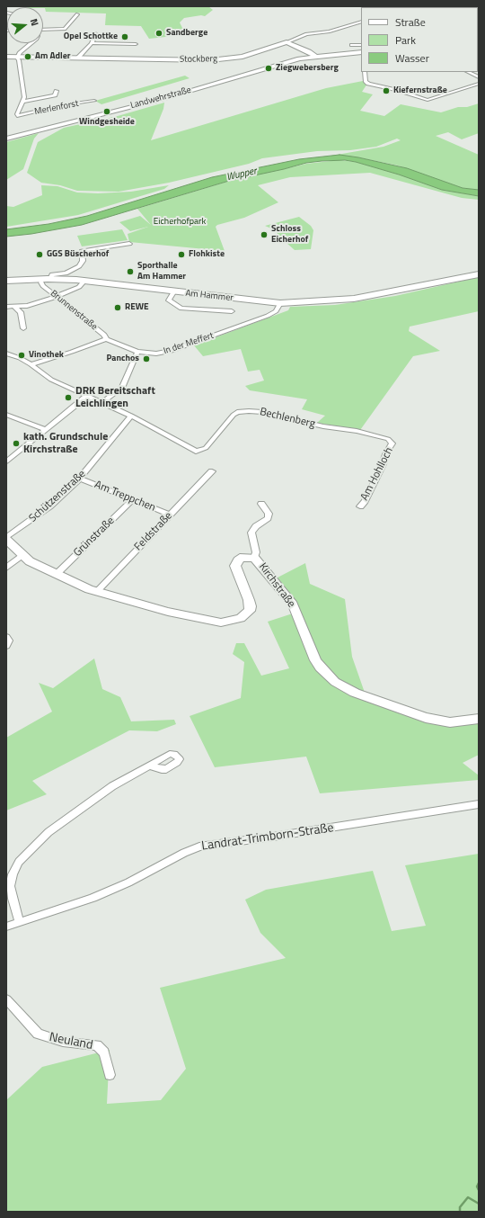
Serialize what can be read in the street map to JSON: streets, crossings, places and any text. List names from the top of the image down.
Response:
{
  "streets": {
    "main road": [
      "Stockberg",
      "Landwehrstraße",
      "Am Hammer",
      "Kirchstraße"
    ],
    "street": [
      "Merlenforst",
      "Brunnenstraße",
      "In der Meffert",
      "Bechlenberg",
      "Am Hohlloch",
      "Schützenstraße",
      "Am Treppchen",
      "Feldstraße",
      "Grünstraße",
      "Landrat-Trimborn-Straße",
      "Neuland"
    ]
  },
  "crossings": [
    ["Am Hammer", "In der Meffert"],
    ["Brunnenstraße", "In der Meffert"],
    ["Bechlenberg", "Am Hohlloch"],
    ["Bechlenberg", "Schützenstraße"],
    ["Schützenstraße", "Am Treppchen"],
    ["Schützenstraße", "Kirchstraße"],
    ["Am Treppchen", "Feldstraße"],
    ["Am Treppchen", "Grünstraße"],
    ["Feldstraße", "Kirchstraße"],
    ["Grünstraße", "Kirchstraße"]
  ],
  "water": ["Wupper"],
  "parks": ["Eicherhofpark"],
  "places": [
    "Sandberge",
    "Opel Schottke",
    "Am Adler",
    "Ziegwebersberg",
    "Kiefernstraße",
    "Windgesheide",
    "Schloss Eicherhof",
    "GGS Büscherhof",
    "Flohkiste",
    "Sporthalle Am Hammer",
    "REWE",
    "Vinothek",
    "Panchos",
    "DRK Bereitschaft Leichlingen",
    "kath. Grundschule Kirchstraße"
  ],
  "legend": ["Straße", "Park", "Wasser"],
  "north": "right"
}
